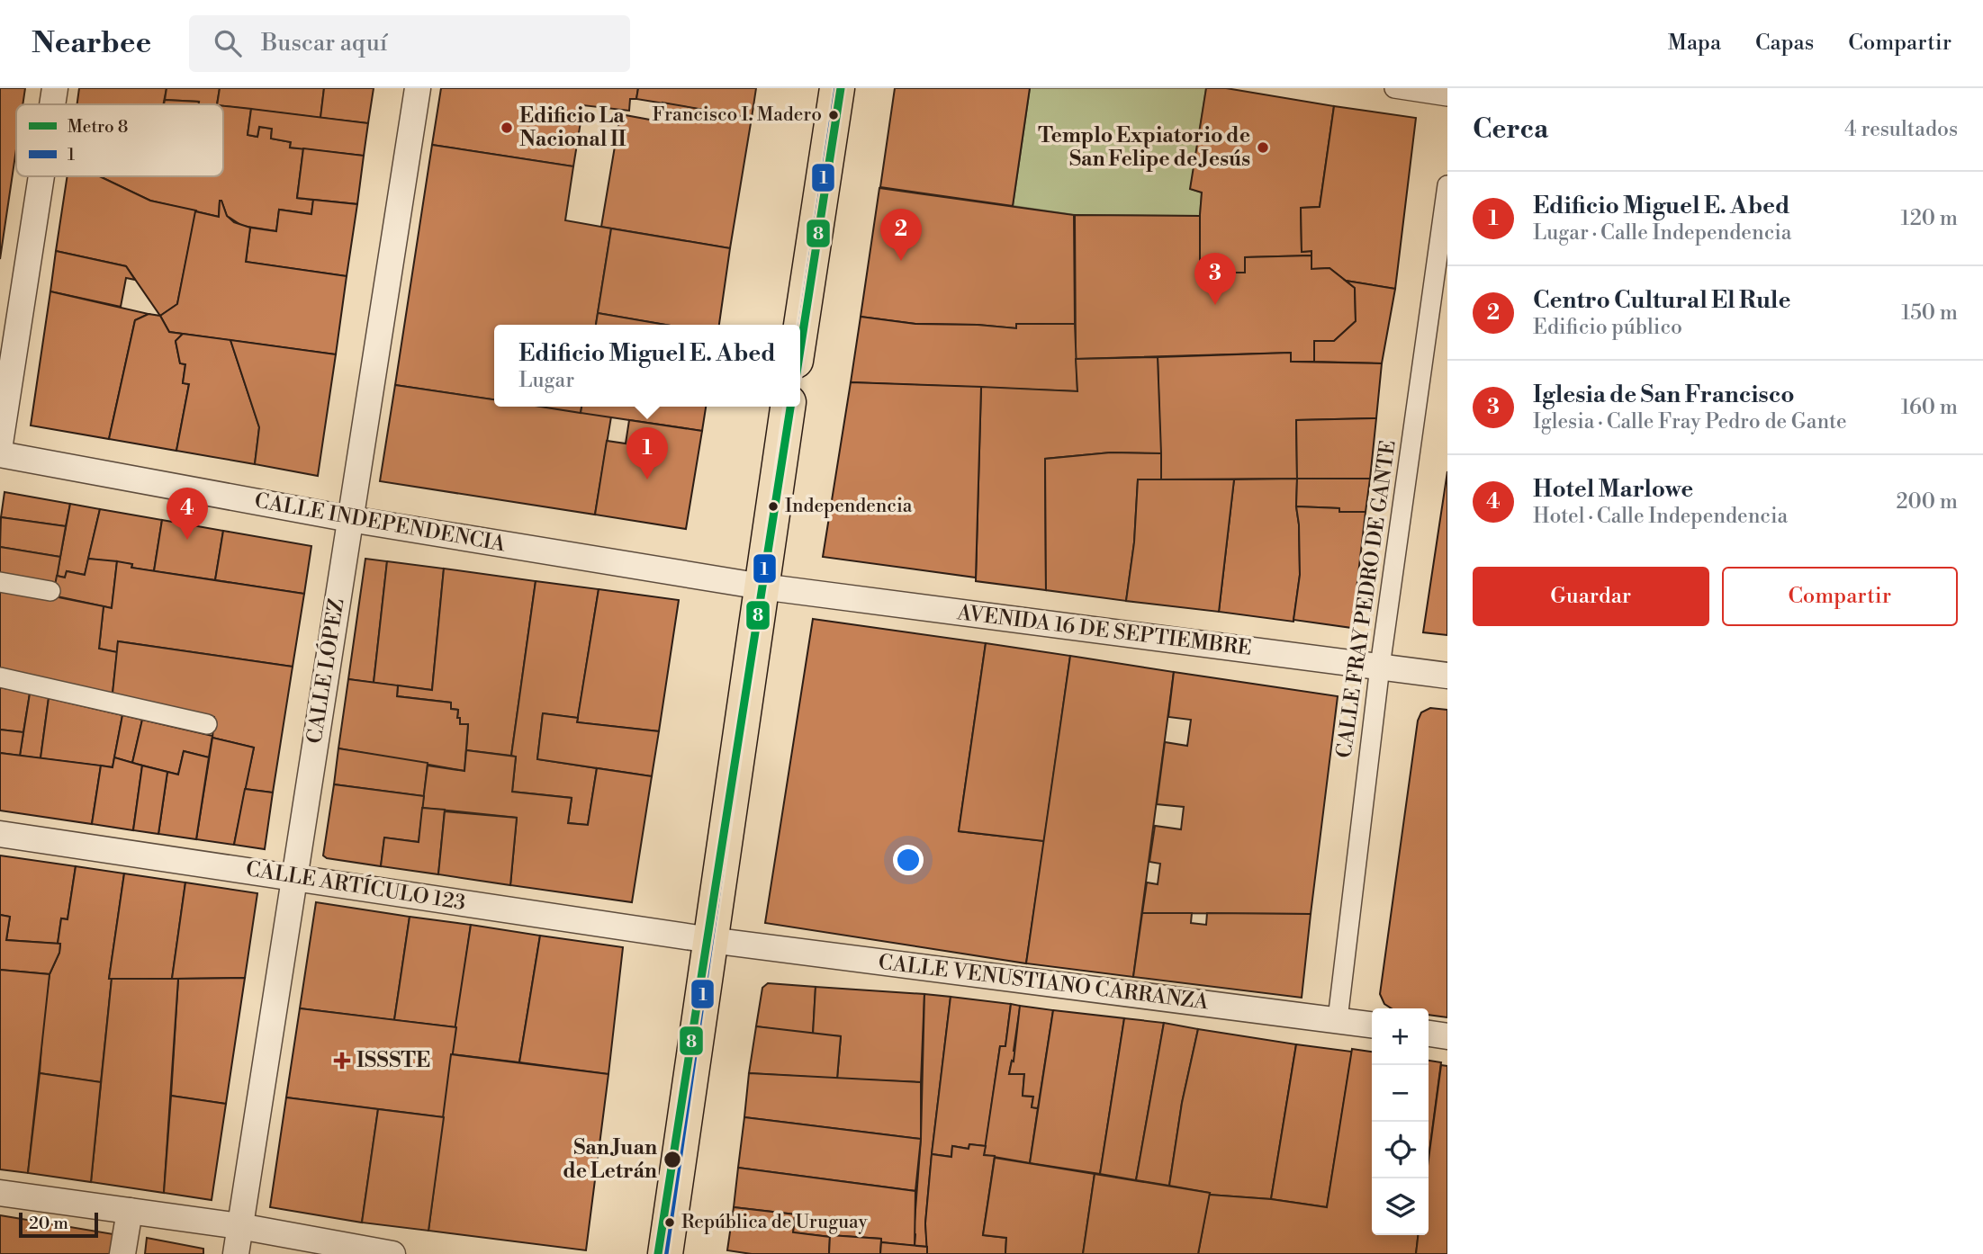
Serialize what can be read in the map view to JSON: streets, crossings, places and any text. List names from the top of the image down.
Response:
{
  "streets": {
    "street": [
      "CALLE INDEPENDENCIA",
      "CALLE FRAY PEDRO DE GANTE",
      "AVENIDA 16 DE SEPTIEMBRE",
      "CALLE LÓPEZ",
      "CALLE ARTÍCULO 123",
      "CALLE VENUSTIANO CARRANZA"
    ]
  },
  "crossings": [
    ["CALLE INDEPENDENCIA", "AVENIDA 16 DE SEPTIEMBRE"],
    ["CALLE INDEPENDENCIA", "CALLE LÓPEZ"],
    ["CALLE FRAY PEDRO DE GANTE", "AVENIDA 16 DE SEPTIEMBRE"],
    ["CALLE FRAY PEDRO DE GANTE", "CALLE VENUSTIANO CARRANZA"],
    ["CALLE LÓPEZ", "CALLE ARTÍCULO 123"],
    ["CALLE ARTÍCULO 123", "CALLE VENUSTIANO CARRANZA"]
  ],
  "places": {
    "other": [
      "Francisco I. Madero",
      "Edificio La Nacional II",
      "Templo Expiatorio de San Felipe de Jesús",
      "Independencia",
      "San Juan de Letrán",
      "República de Uruguay"
    ],
    "health": ["ISSSTE"]
  },
  "lines": ["metro line 8", "transit line 1"],
  "legend": ["Metro 8", "1"],
  "scale_bar": "20 m",
  "page": {
    "header": "Nearbee",
    "search": "Buscar aquí",
    "nav": ["Mapa", "Capas", "Compartir"],
    "heading": ["Cerca", "4 resultados"],
    "list": [
      {
        "mark": "1",
        "name": "Edificio Miguel E. Abed",
        "note": "Lugar · Calle Independencia",
        "value": "120 m"
      },
      {
        "mark": "2",
        "name": "Centro Cultural El Rule",
        "note": "Edificio público",
        "value": "150 m"
      },
      {
        "mark": "3",
        "name": "Iglesia de San Francisco",
        "note": "Iglesia · Calle Fray Pedro de Gante",
        "value": "160 m"
      },
      {
        "mark": "4",
        "name": "Hotel Marlowe",
        "note": "Hotel · Calle Independencia",
        "value": "200 m"
      }
    ],
    "pins": [
      "2",
      "3",
      "1",
      "4"
    ],
    "popup": ["Edificio Miguel E. Abed", "Lugar"],
    "buttons": ["Guardar", "Compartir"],
    "map_buttons": ["+", "−"],
    "scale": "20 m"
  }
}
